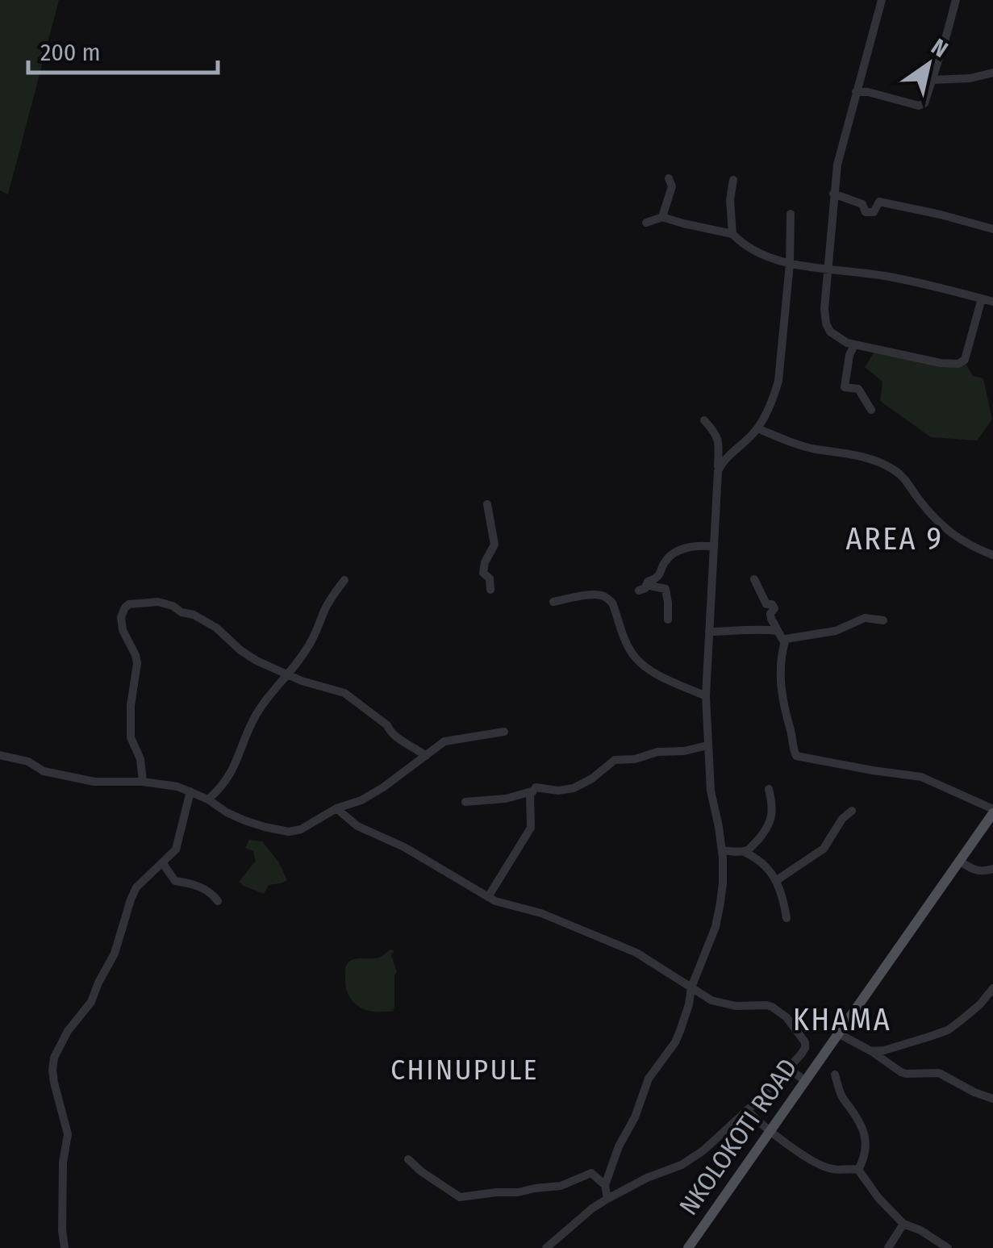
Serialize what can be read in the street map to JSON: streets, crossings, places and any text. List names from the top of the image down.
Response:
{
  "streets": {
    "main road": ["NKOLOKOTI ROAD"]
  },
  "districts": ["AREA 9", "KHAMA", "CHINUPULE"],
  "scale_bar": "200 m",
  "north": "top right"
}
